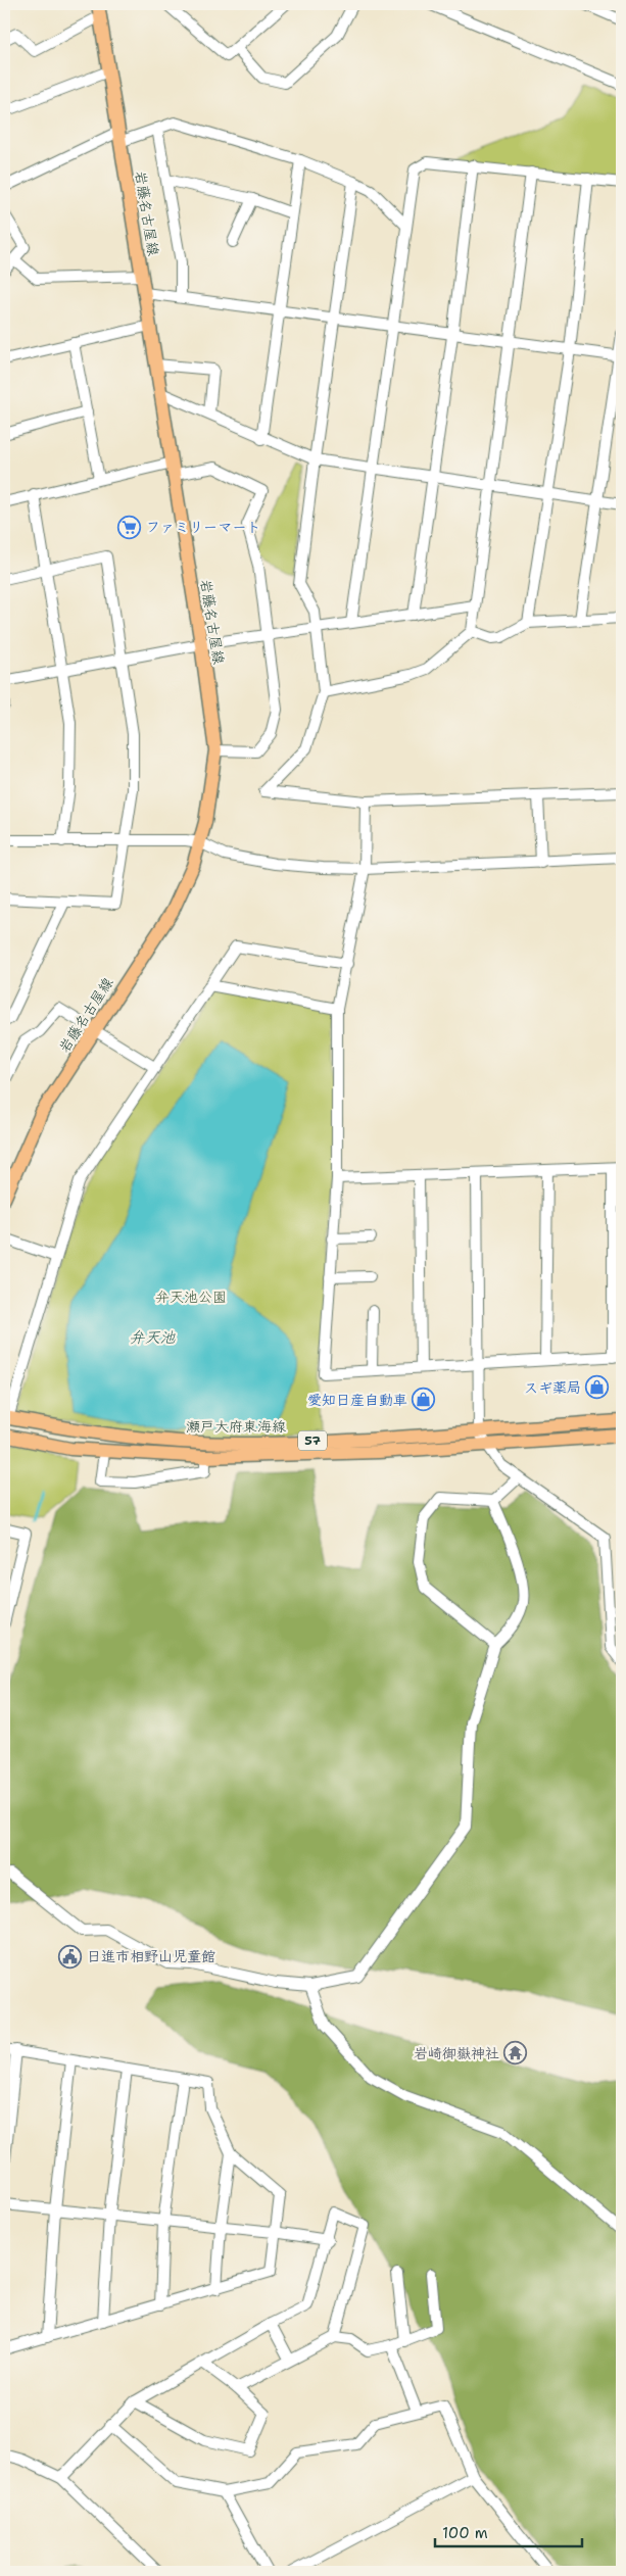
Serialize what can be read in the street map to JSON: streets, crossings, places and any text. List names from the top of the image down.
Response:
{
  "streets": {
    "main road": ["岩藤名古屋線", "瀬戸大府東海線", "57"]
  },
  "water": ["弁天池"],
  "parks": ["弁天池公園"],
  "places": {
    "supermarket": ["ファミリーマート"],
    "shop": ["スギ薬局", "愛知日産自動車"],
    "public building": ["日進市相野山児童館"],
    "temple": ["岩崎御嶽神社"]
  },
  "scale_bar": "100 m"
}
